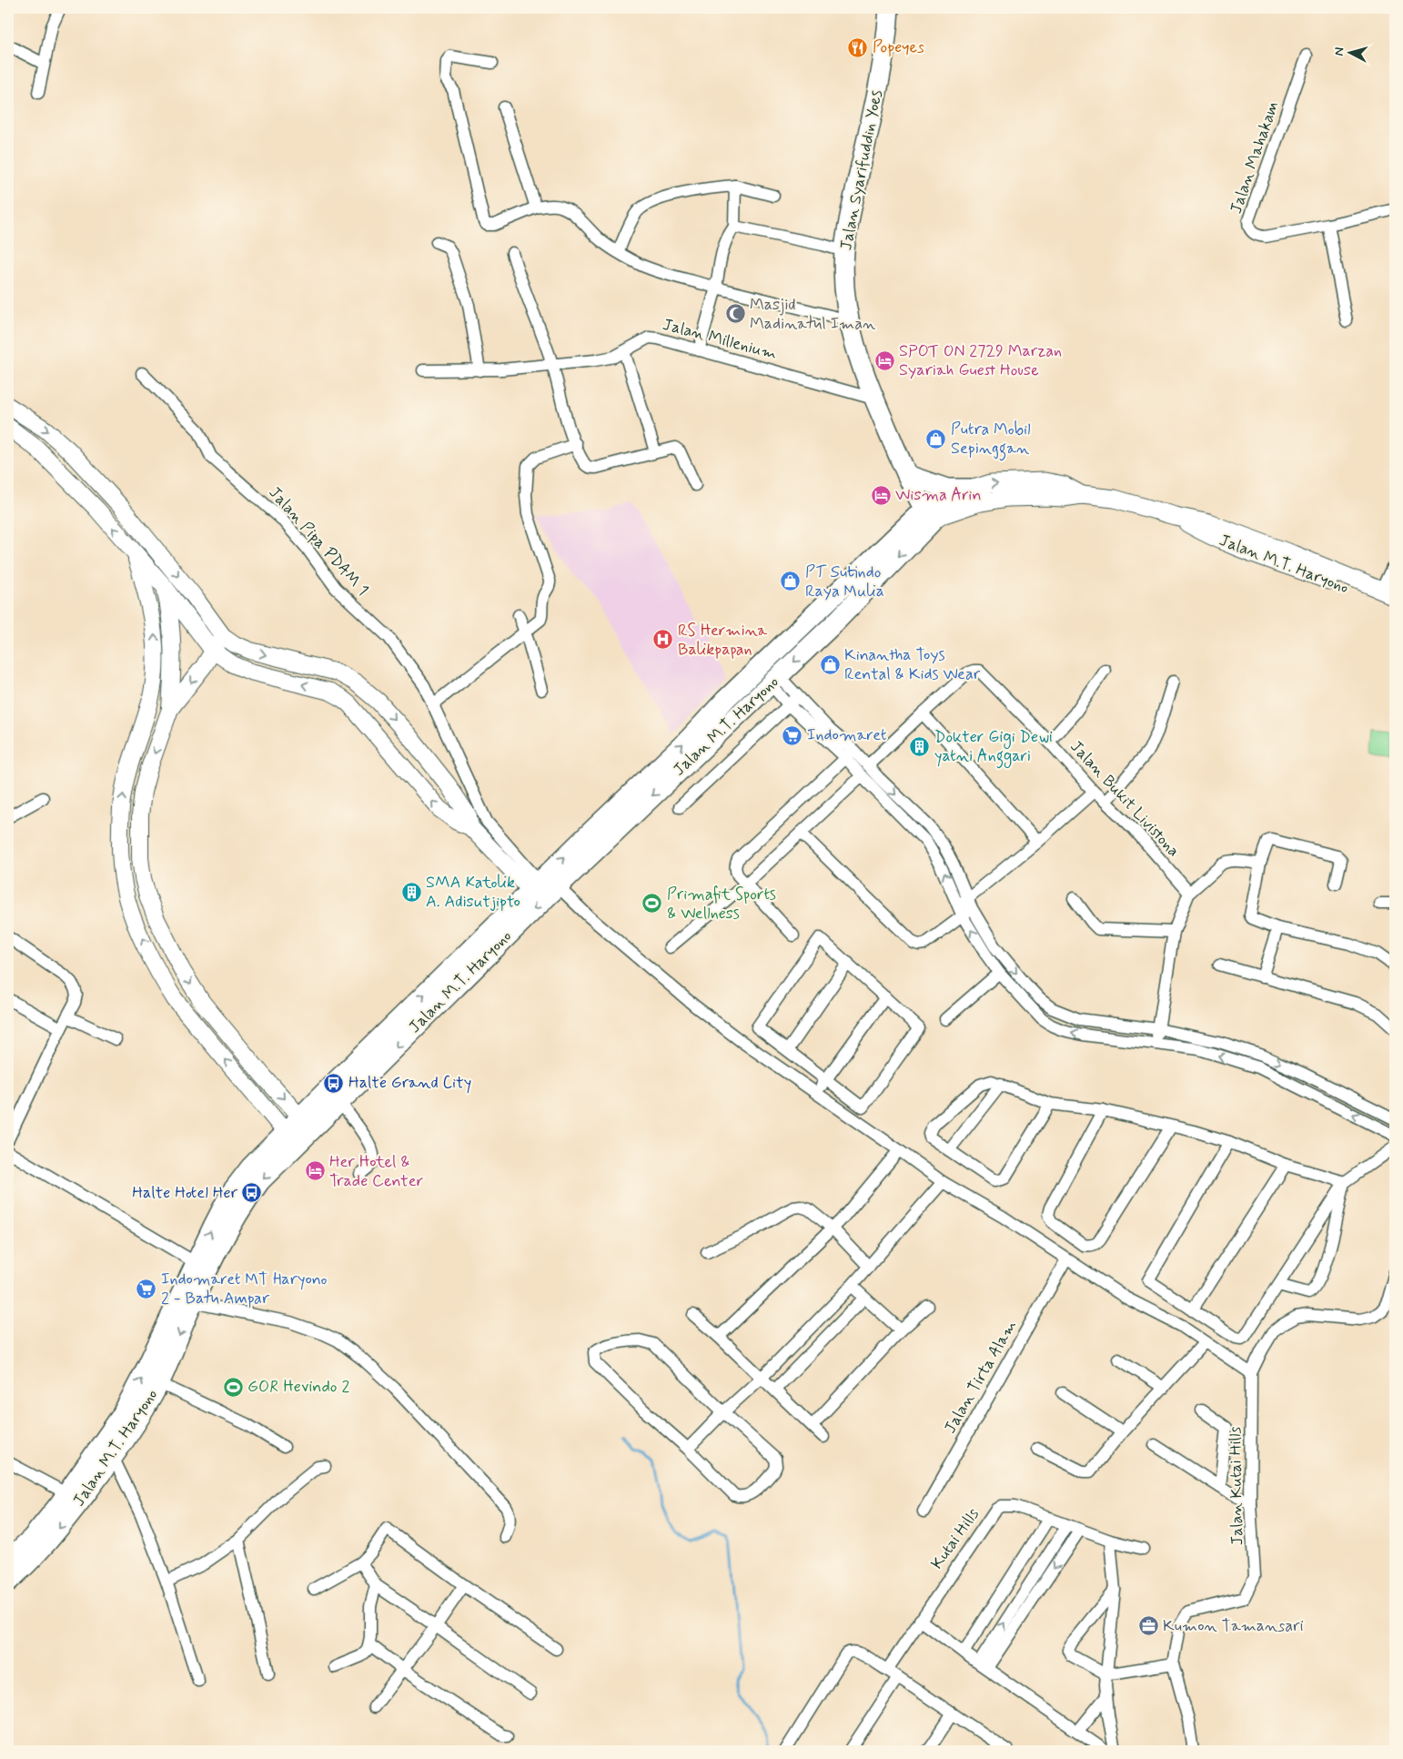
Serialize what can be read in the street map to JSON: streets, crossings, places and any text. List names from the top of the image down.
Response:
{
  "streets": {
    "highway": ["Jalan Syarifuddin Yoes", "Jalan M.T. Haryono"],
    "street": [
      "Jalan Mahakam",
      "Jalan Millenium",
      "Jalan Pipa PDAM 1",
      "Jalan Bukit Livistona",
      "Jalan Tirta Alam",
      "Jalan Kutai Hills",
      "Kutai Hills"
    ]
  },
  "crossings": [
    ["Jalan Syarifuddin Yoes", "Jalan Millenium"],
    ["Jalan Syarifuddin Yoes", "Jalan M.T. Haryono"],
    ["Jalan Pipa PDAM 1", "Jalan M.T. Haryono"],
    ["Jalan Pipa PDAM 1", "Jalan Tirta Alam"],
    ["Jalan Pipa PDAM 1", "Jalan Kutai Hills"]
  ],
  "places": {
    "restaurant": ["Popeyes"],
    "mosque": ["Masjid Madinatul Iman"],
    "hotel": ["SPOT ON 2729 Marzan Syariah Guest House", "Wisma Arin", "Her Hotel & Trade Center"],
    "shop": ["Putra Mobil Sepinggan", "PT Sutindo Raya Mulia", "Kinantha Toys Rental & Kids Wear"],
    "hospital": ["RS Hermina Balikpapan"],
    "supermarket": ["Indomaret", "Indomaret MT Haryono 2 - Batu Ampar"],
    "building": ["Dokter Gigi Dewi yatni Anggari", "SMA Katolik A. Adisutjipto"],
    "sports": ["Primafit Sports & Wellness", "GOR Hevindo 2"],
    "bus stop": ["Halte Grand City", "Halte Hotel Her"],
    "office": ["Kumon Tamansari"]
  },
  "north": "left"
}
